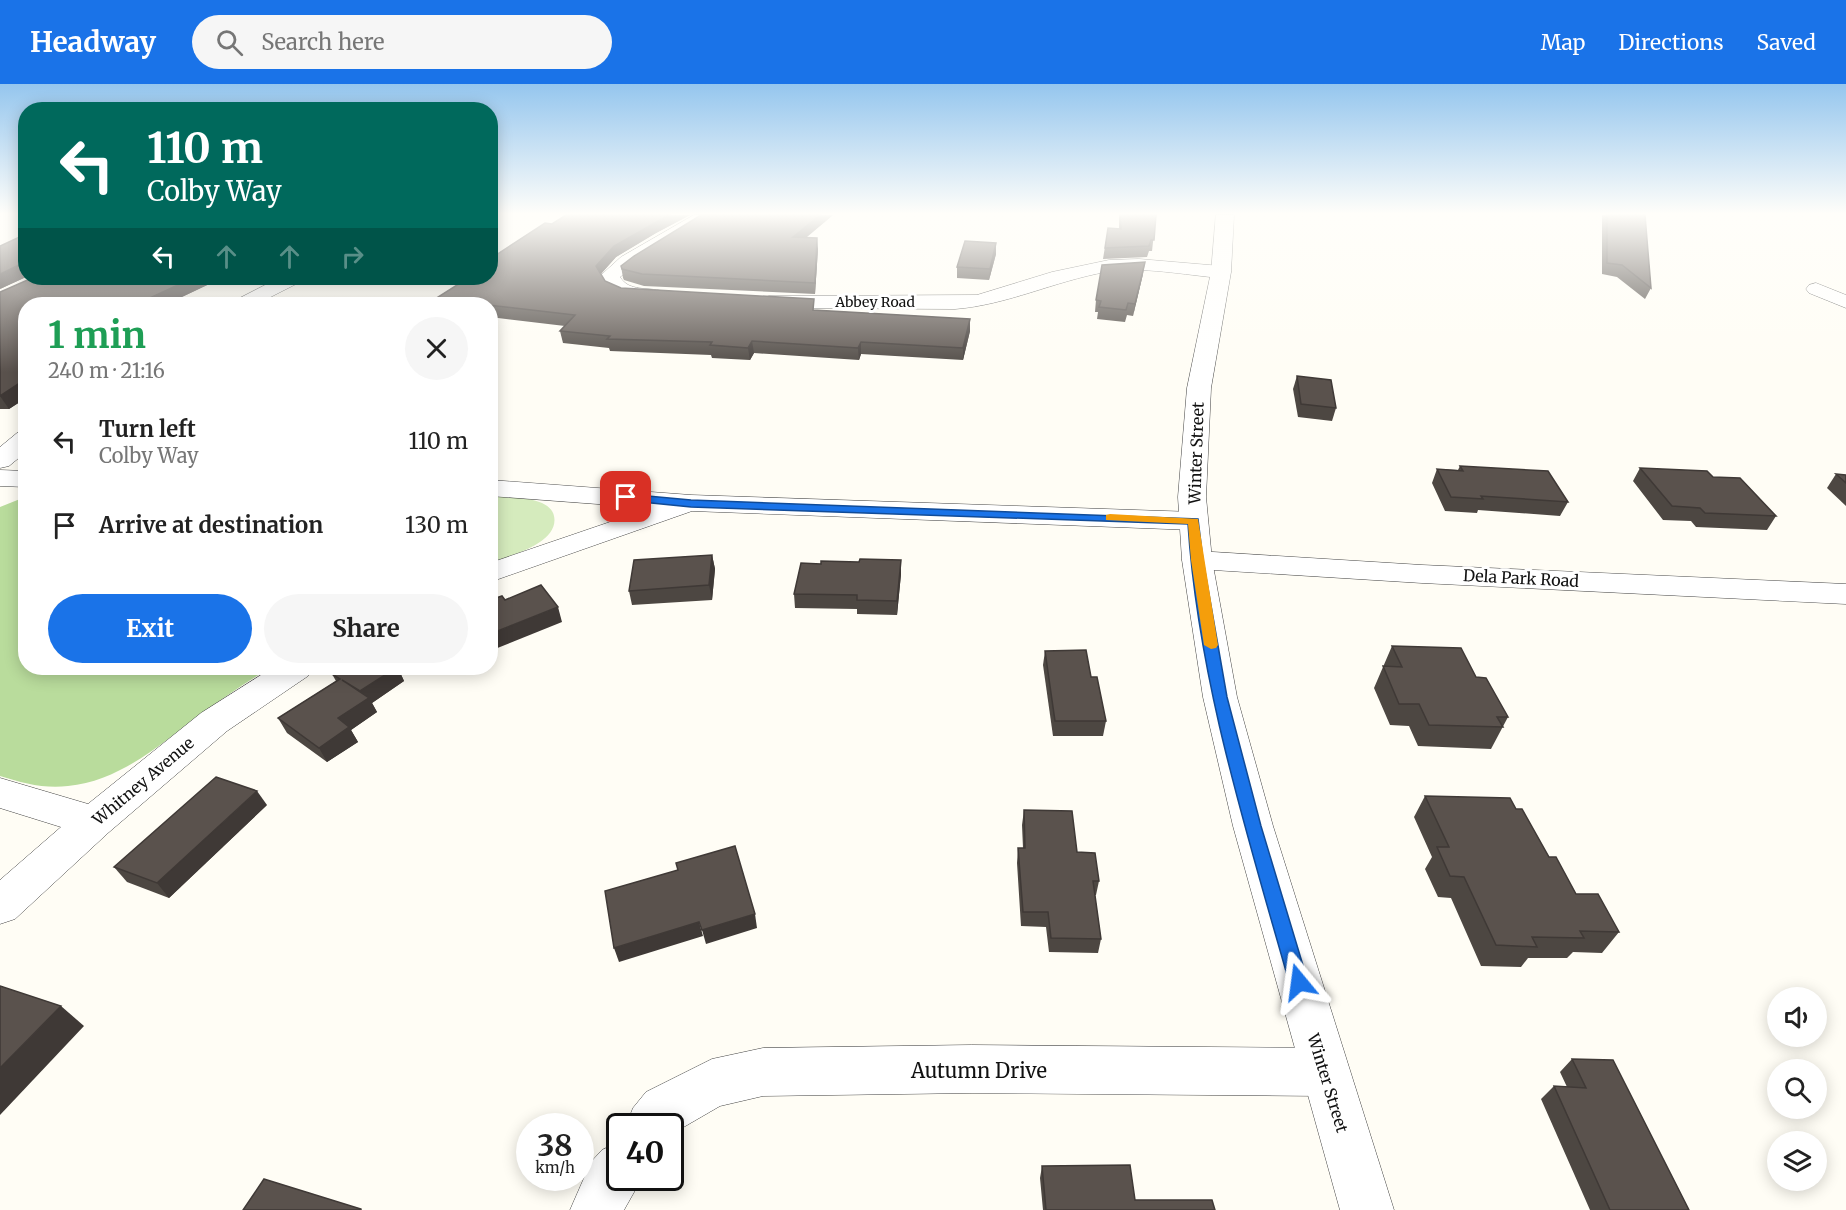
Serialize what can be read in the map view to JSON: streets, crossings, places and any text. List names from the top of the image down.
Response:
{
  "streets": {
    "street": [
      "Abbey Road",
      "Winter Street",
      "Dela Park Road",
      "Whitney Avenue",
      "Autumn Drive"
    ]
  },
  "crossings": [
    ["Abbey Road", "Winter Street"],
    ["Winter Street", "Dela Park Road"],
    ["Winter Street", "Autumn Drive"]
  ],
  "page": {
    "header": "Headway",
    "search": "Search here",
    "nav": ["Map", "Directions", "Saved"],
    "turn": ["110 m", "Colby Way"],
    "heading": ["1 min", "240 m · 21:16"],
    "list": [
      {
        "name": "Turn left",
        "note": "Colby Way",
        "value": "110 m"
      },
      {
        "name": "Arrive at destination",
        "value": "130 m"
      }
    ],
    "buttons": ["Exit", "Share"],
    "speed": "38 km/h",
    "limit": "40"
  }
}
